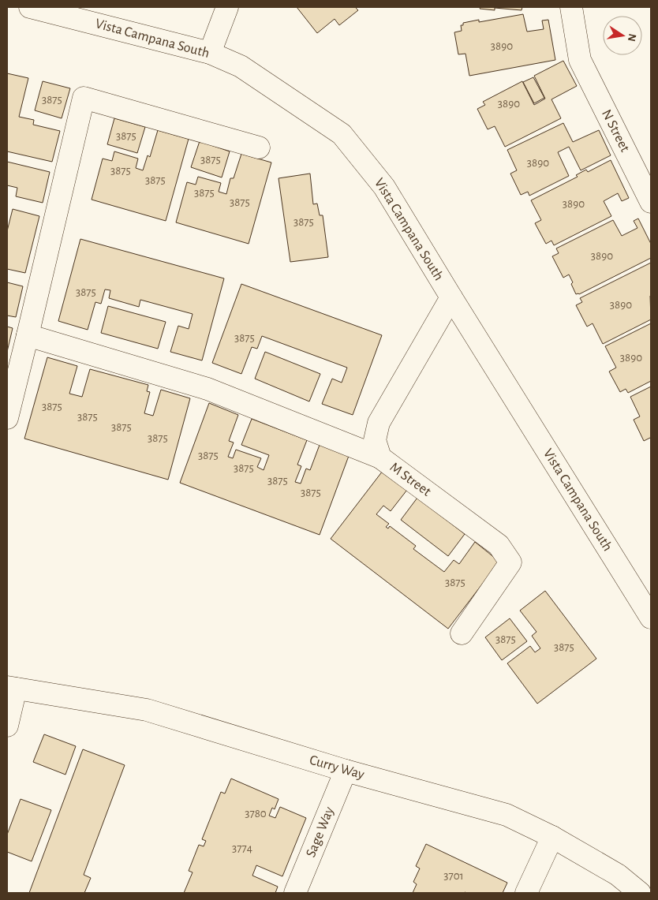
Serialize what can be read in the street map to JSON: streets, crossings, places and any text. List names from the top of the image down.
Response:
{
  "streets": {
    "street": [
      "Vista Campana South",
      "N Street",
      "M Street",
      "Curry Way",
      "Sage Way"
    ]
  },
  "crossings": [
    ["Vista Campana South", "M Street"],
    ["Curry Way", "Sage Way"]
  ],
  "house_numbers": [
    "3890",
    "3875",
    "3890",
    "3875",
    "3875",
    "3890",
    "3875",
    "3875",
    "3875",
    "3875",
    "3890",
    "3875",
    "3890",
    "3875",
    "3890",
    "3875",
    "3890",
    "3875",
    "3875",
    "3875",
    "3875",
    "3875",
    "3875",
    "3875",
    "3875",
    "3875",
    "3875",
    "3875",
    "3780",
    "3774",
    "3701"
  ],
  "north": "right"
}
